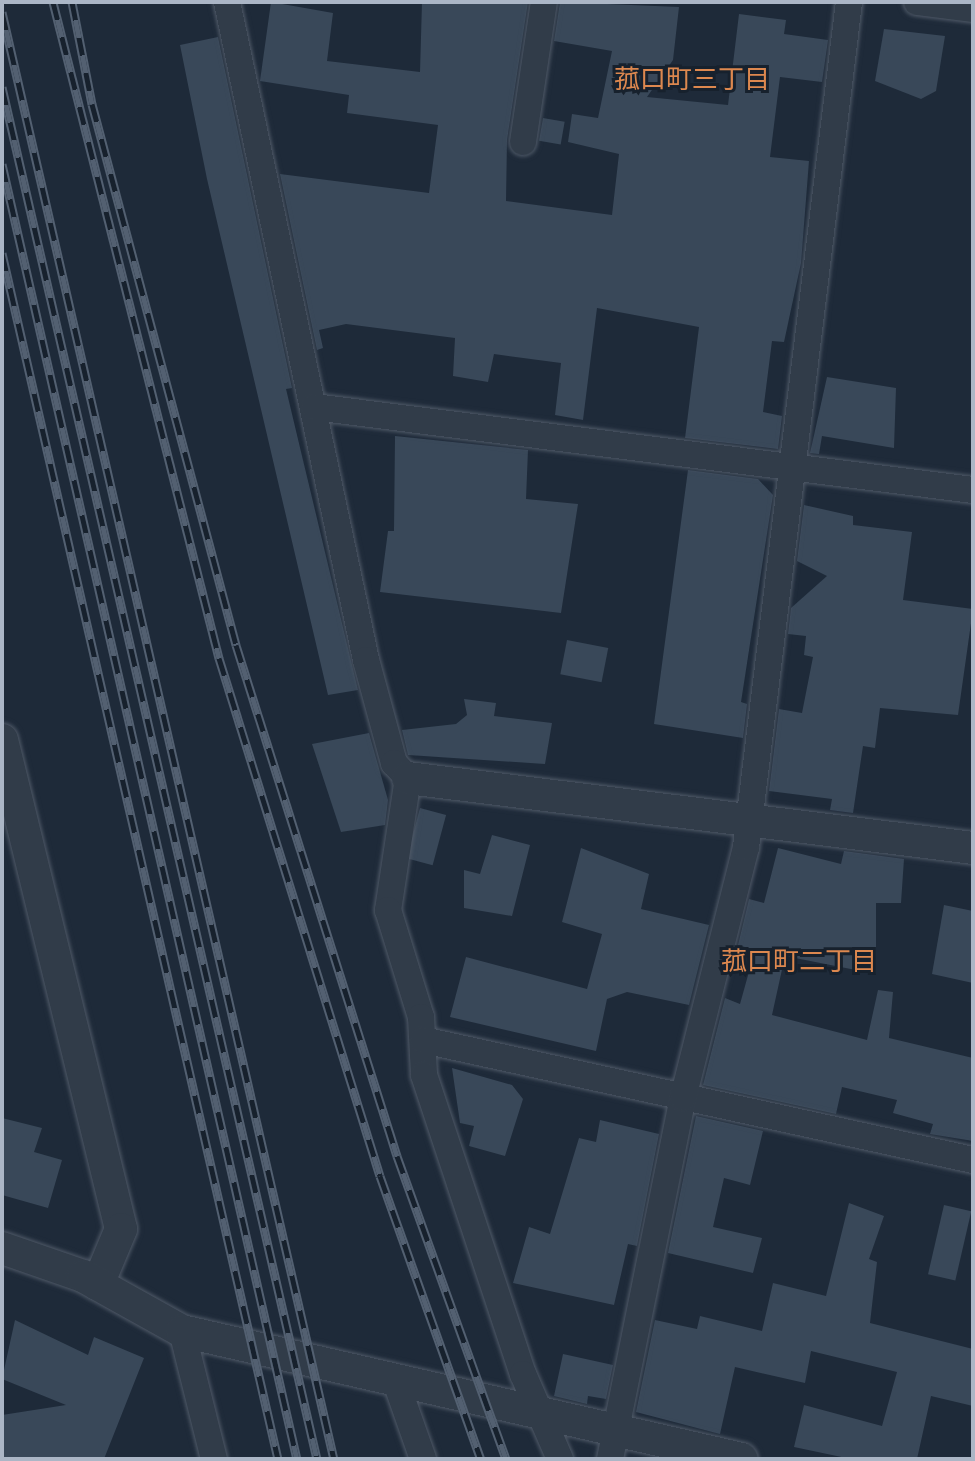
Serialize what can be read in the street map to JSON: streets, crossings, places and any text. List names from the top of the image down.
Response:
{
  "districts": ["菰口町三丁目", "菰口町二丁目"]
}
